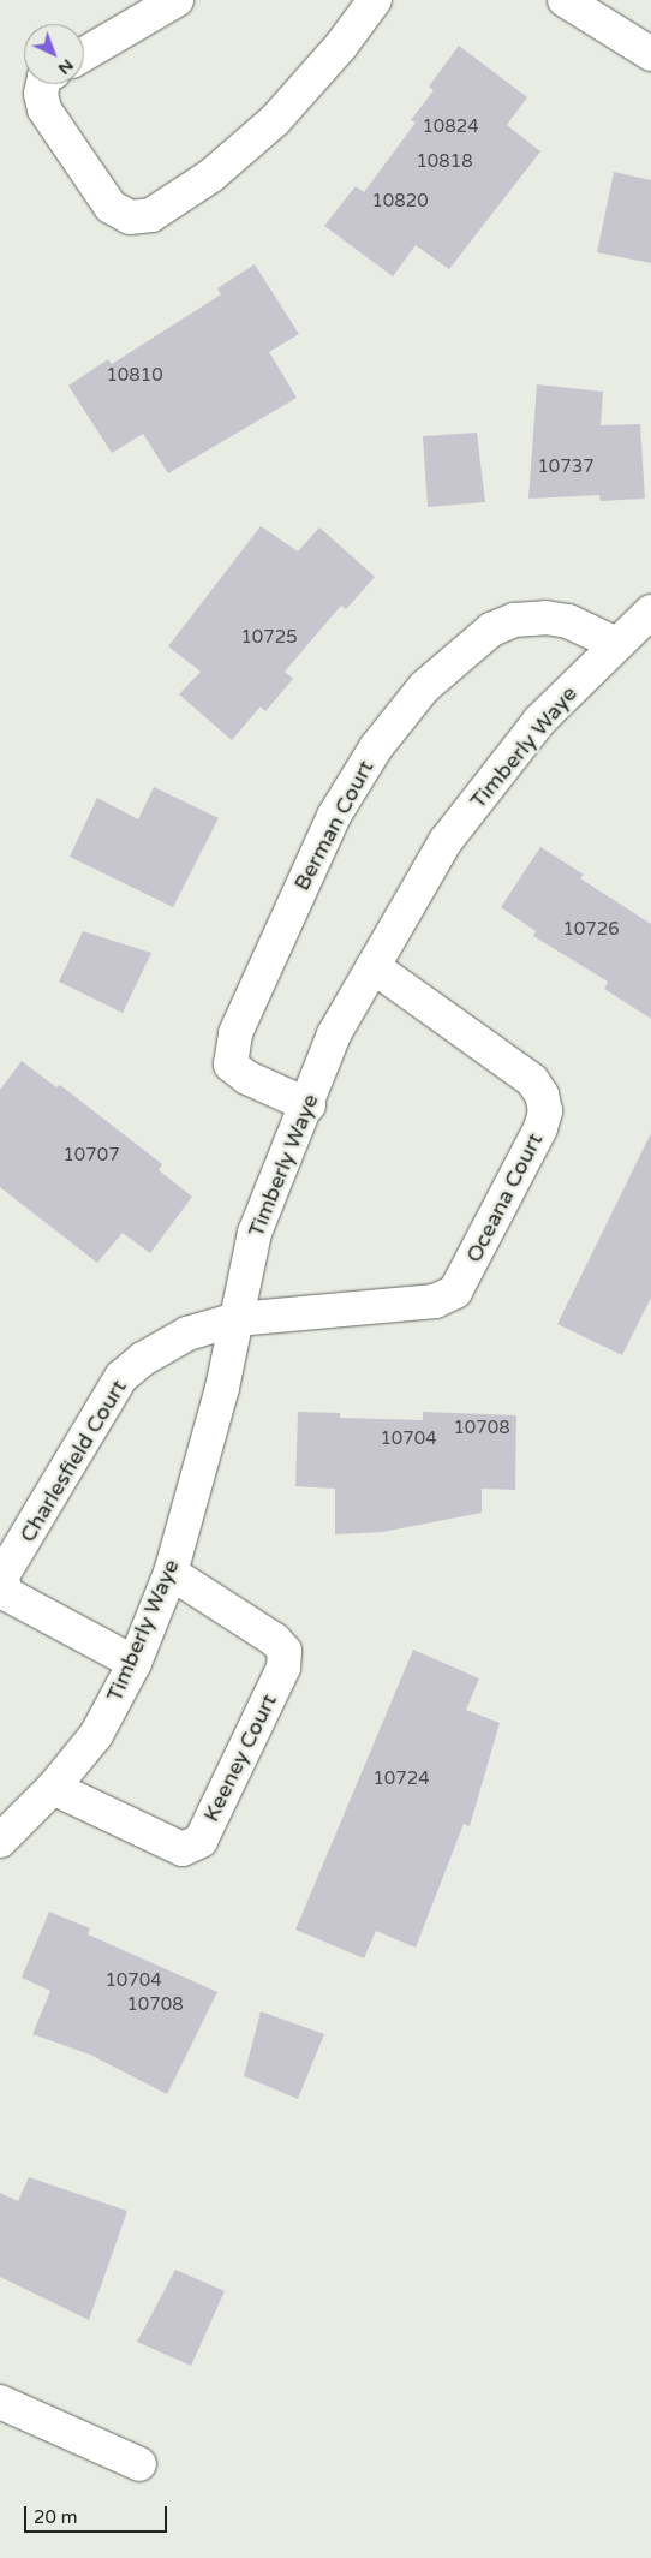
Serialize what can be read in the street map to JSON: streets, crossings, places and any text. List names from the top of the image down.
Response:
{
  "streets": {
    "street": [
      "Timberly Waye",
      "Berman Court",
      "Oceana Court",
      "Charlesfield Court",
      "Keeney Court"
    ]
  },
  "crossings": [
    ["Timberly Waye", "Berman Court"],
    ["Timberly Waye", "Oceana Court"],
    ["Timberly Waye", "Charlesfield Court"],
    ["Timberly Waye", "Keeney Court"],
    ["Oceana Court", "Charlesfield Court"]
  ],
  "house_numbers": [
    "10824",
    "10818",
    "10820",
    "10810",
    "10737",
    "10725",
    "10726",
    "10707",
    "10708",
    "10704",
    "10724",
    "10704",
    "10708"
  ],
  "scale_bar": "20 m",
  "north": "bottom right"
}
